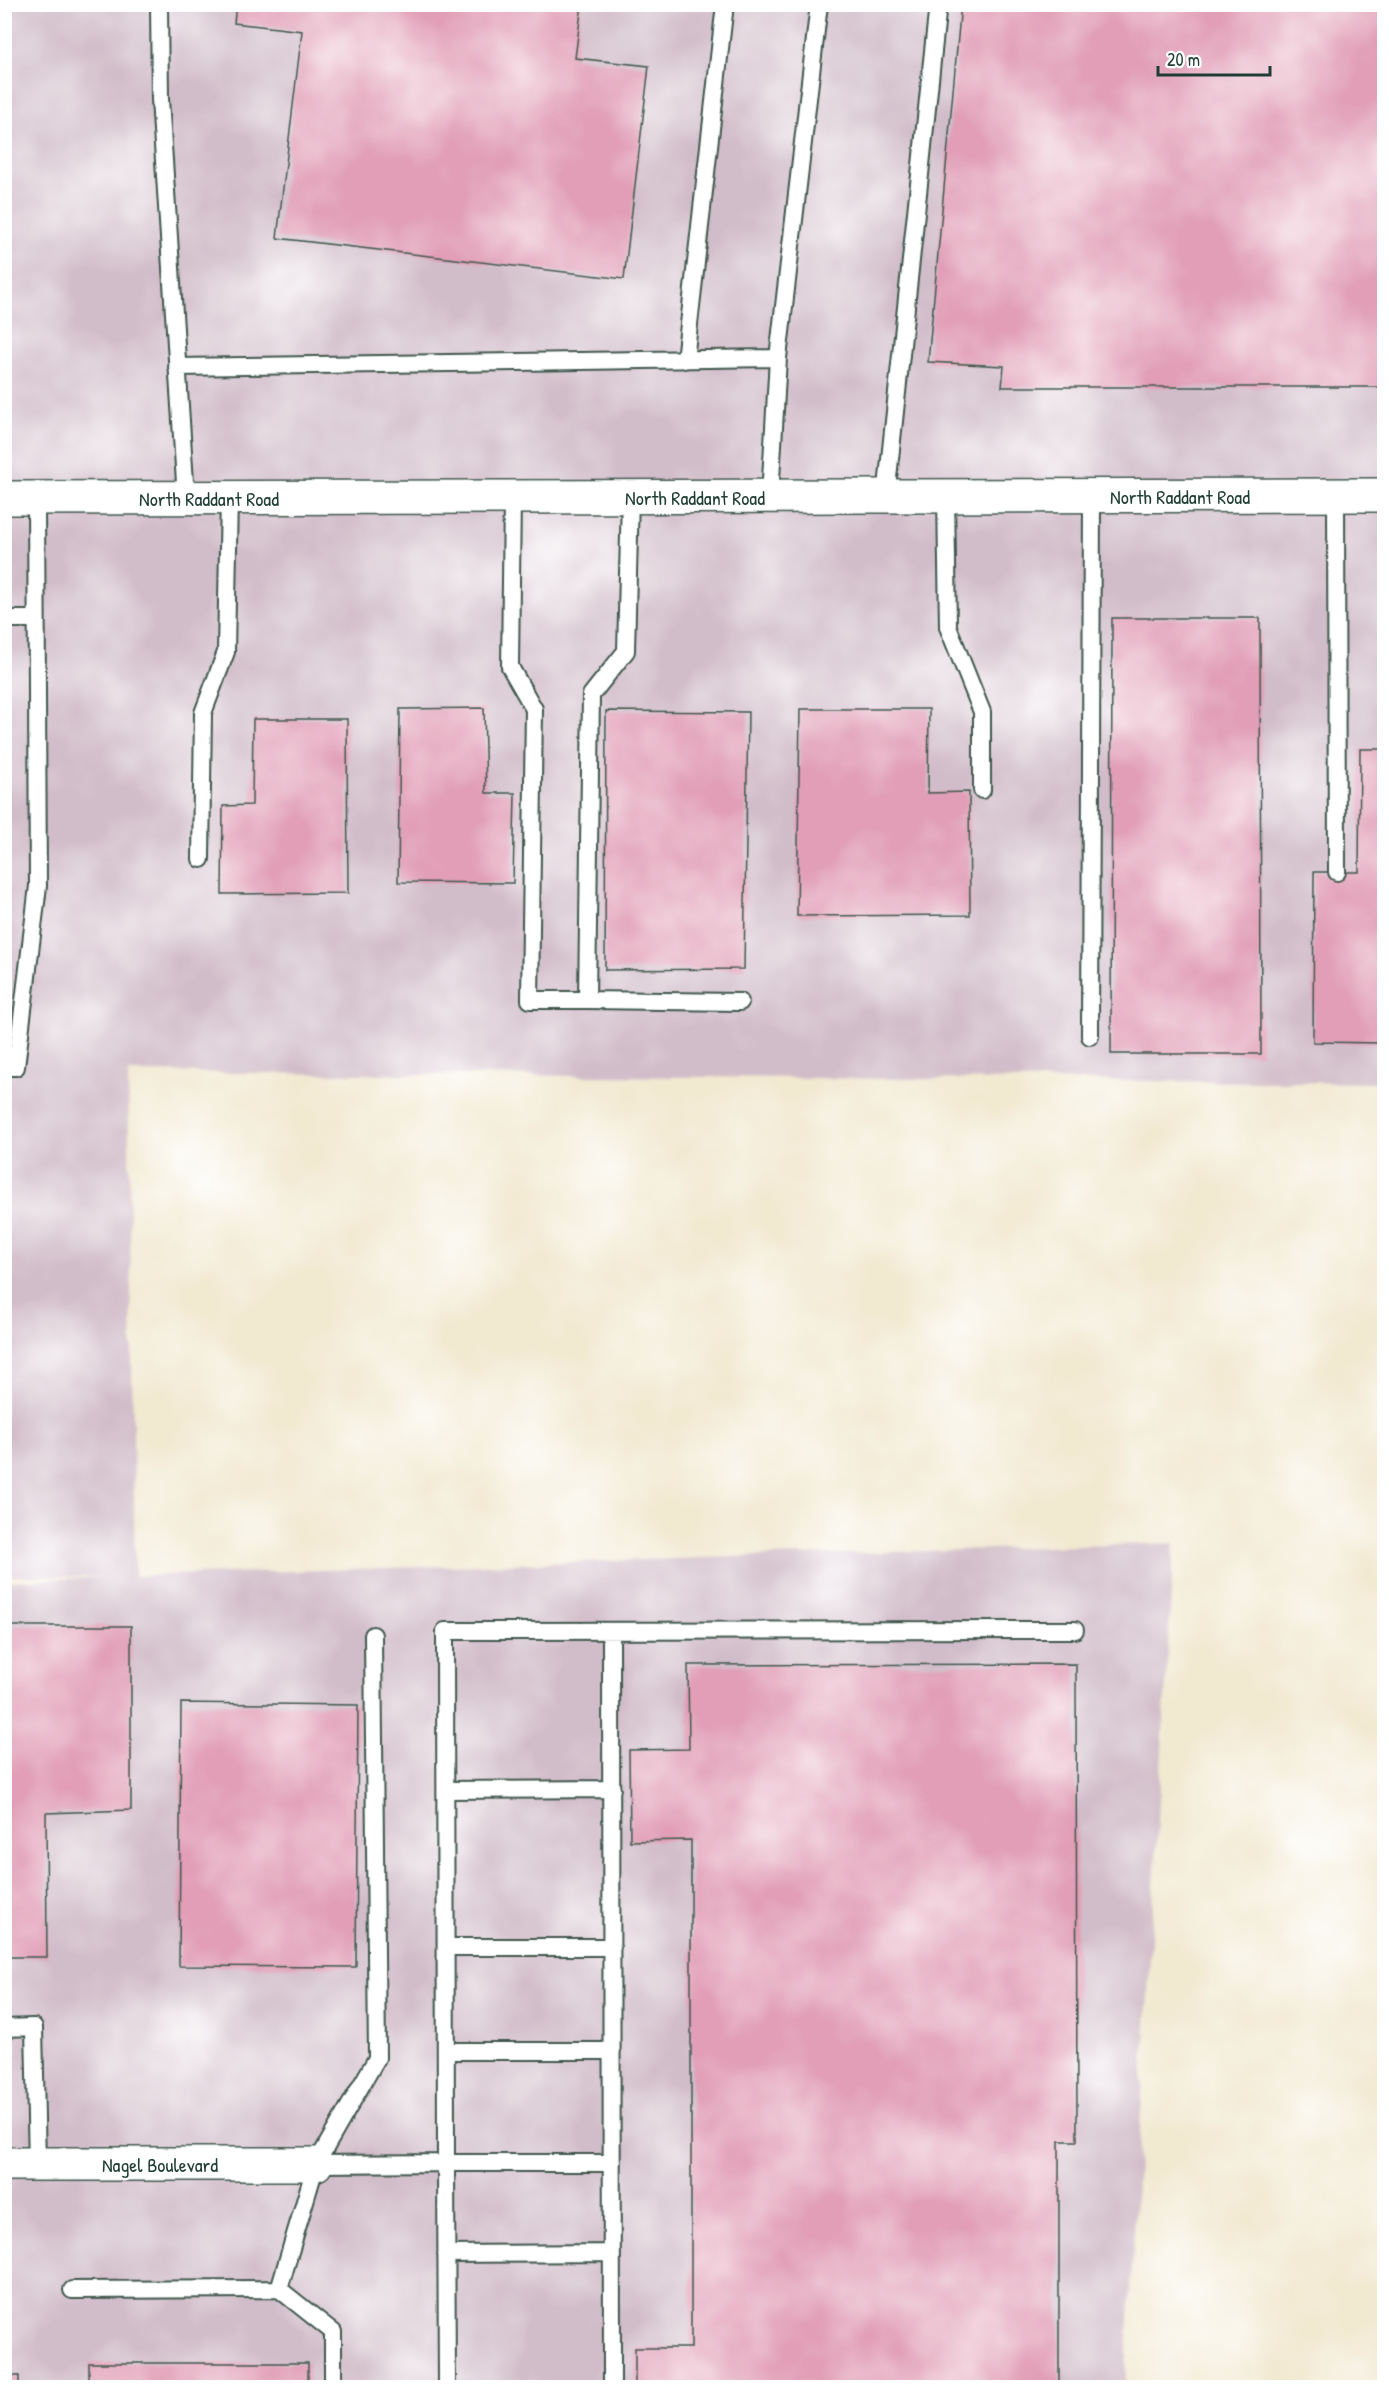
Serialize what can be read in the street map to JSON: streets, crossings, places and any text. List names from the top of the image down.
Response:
{
  "streets": {
    "street": ["North Raddant Road", "Nagel Boulevard"]
  },
  "scale_bar": "20 m"
}
